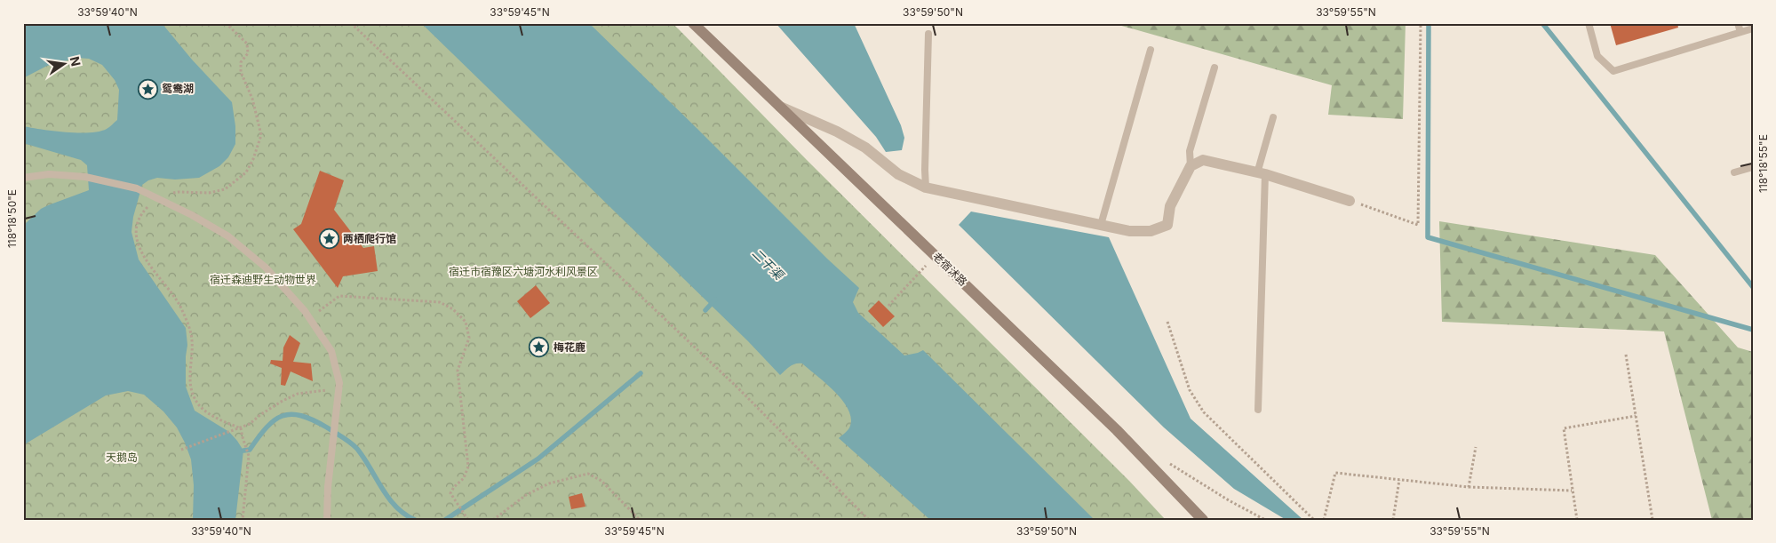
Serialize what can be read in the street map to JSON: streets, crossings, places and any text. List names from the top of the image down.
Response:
{
  "streets": {
    "main road": ["老宿沭路"]
  },
  "water": ["二干渠"],
  "parks": ["宿迁市宿豫区六塘河水利风景区", "宿迁森迪野生动物世界", "天鹅岛"],
  "places": {
    "place": ["鸳鸯湖", "两栖爬行馆", "梅花鹿"]
  },
  "north": "right",
  "coordinates": [
    "33°59'40\"N",
    "33°59'45\"N",
    "33°59'50\"N",
    "33°59'55\"N",
    "118°18'55\"E",
    "118°18'50\"E"
  ]
}
